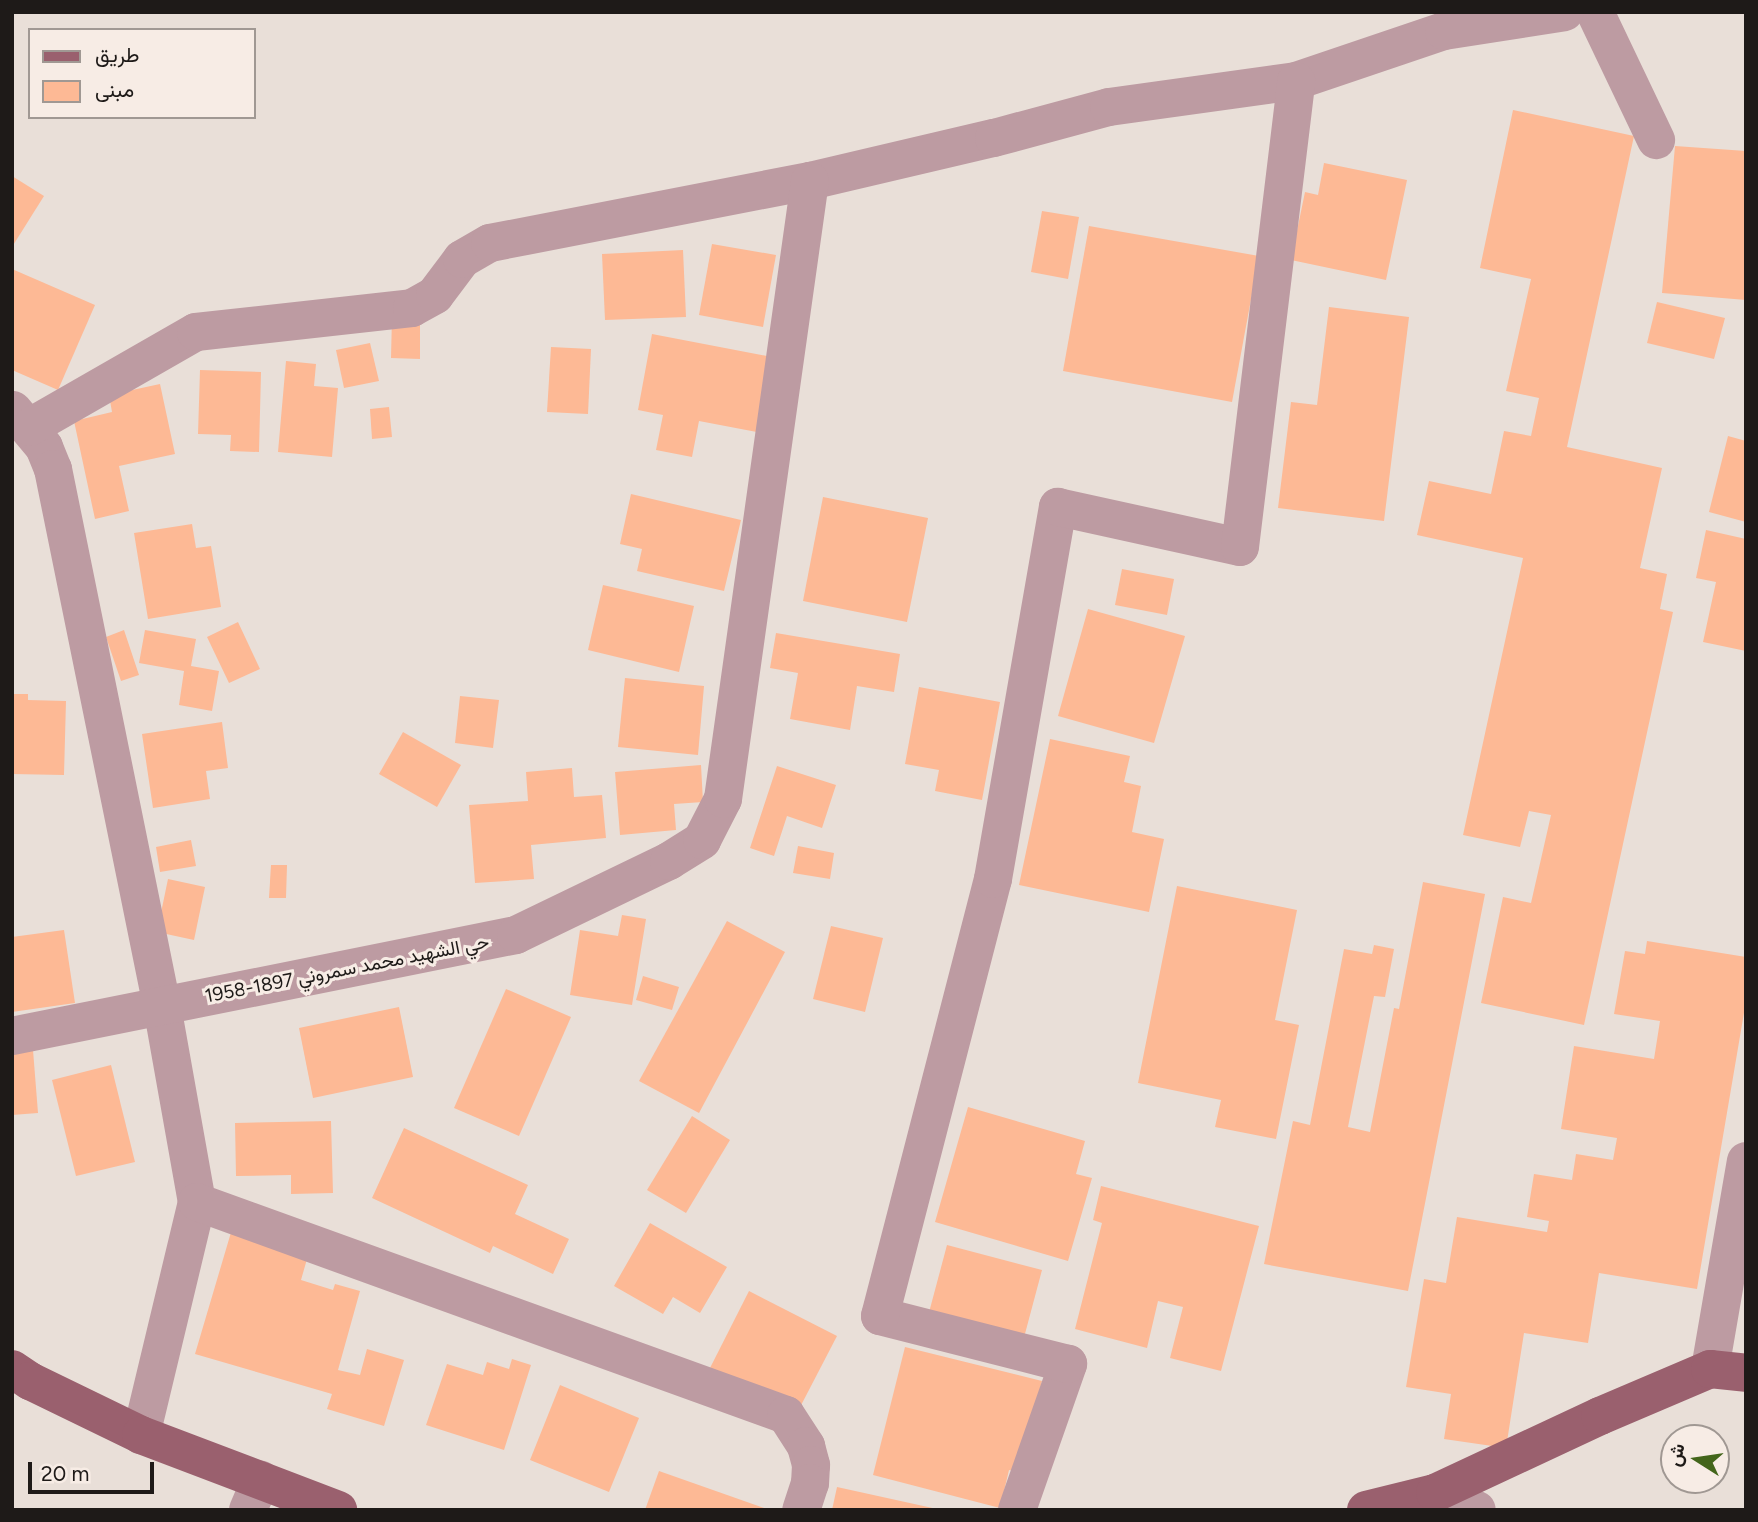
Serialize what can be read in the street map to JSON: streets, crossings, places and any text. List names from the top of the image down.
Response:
{
  "streets": {
    "street": ["حي الشهيد محمد سمروني 1897-1958"]
  },
  "legend": ["طريق", "مبنى"],
  "scale_bar": "20 m",
  "north": "left"
}
